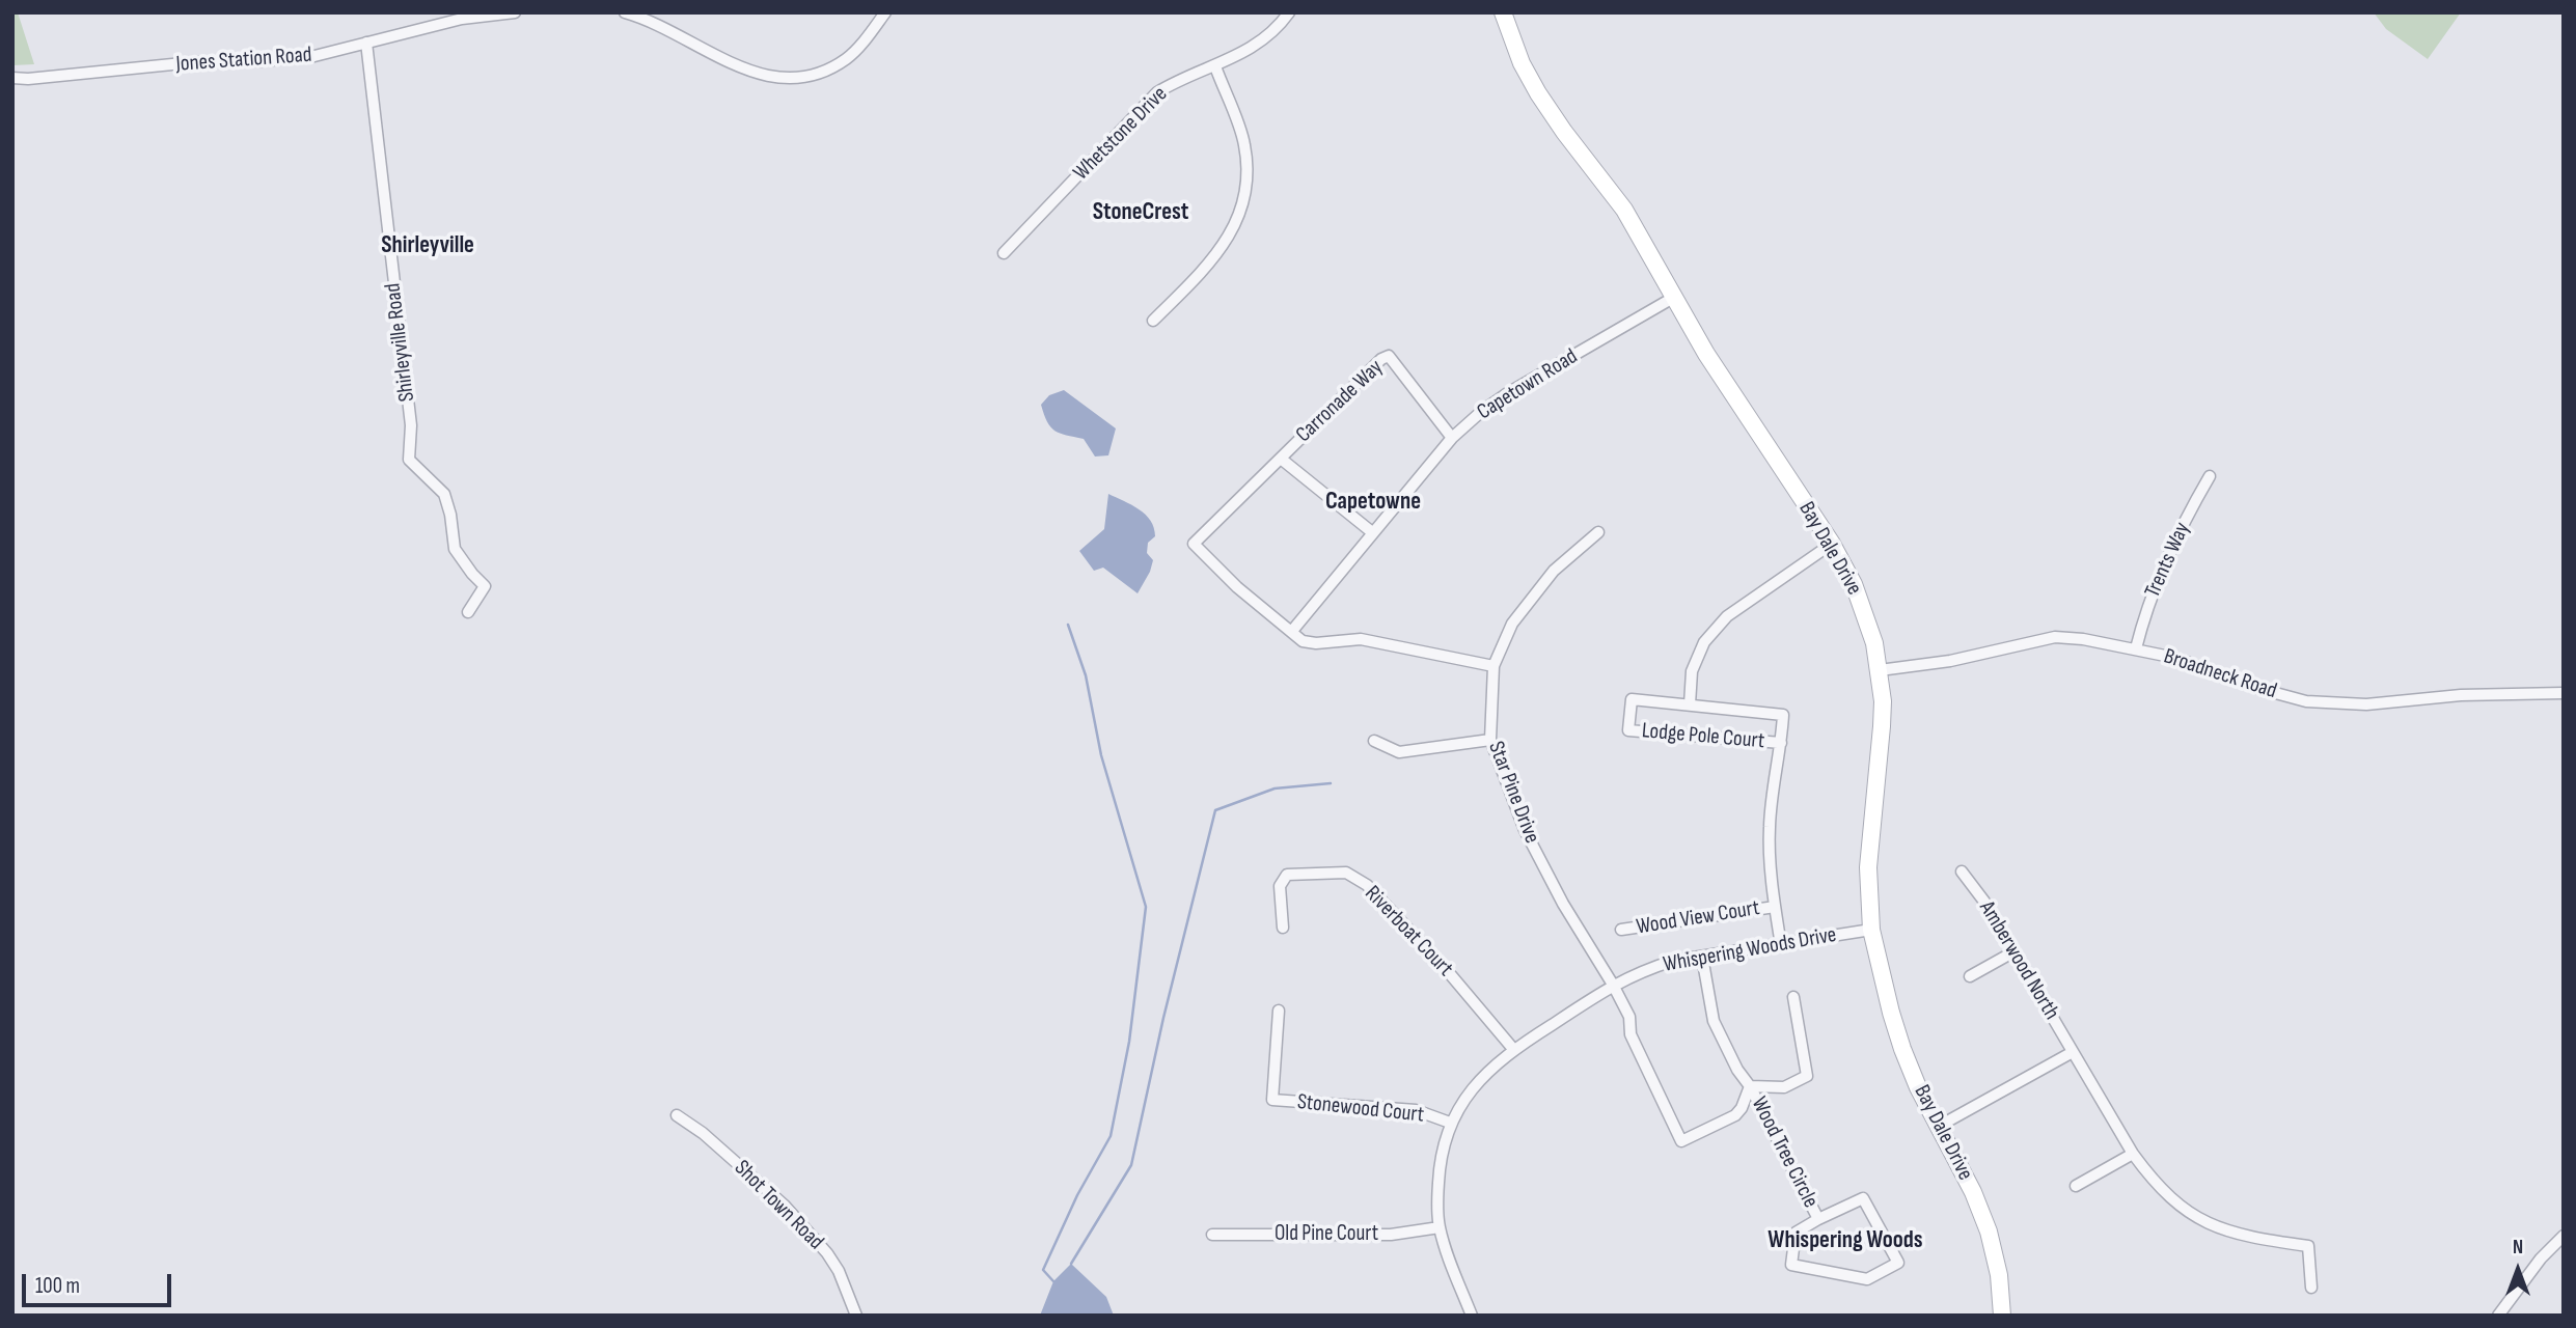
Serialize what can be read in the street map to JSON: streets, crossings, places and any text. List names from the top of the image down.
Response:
{
  "streets": {
    "street": [
      "Jones Station Road",
      "Whetstone Drive",
      "Shirleyville Road",
      "Capetown Road",
      "Carronade Way",
      "Bay Dale Drive",
      "Trents Way",
      "Broadneck Road",
      "Lodge Pole Court",
      "Star Pine Drive",
      "Wood View Court",
      "Riverboat Court",
      "Whispering Woods Drive",
      "Amberwood North",
      "Stonewood Court",
      "Wood Tree Circle",
      "Shot Town Road",
      "Old Pine Court"
    ]
  },
  "crossings": [
    ["Jones Station Road", "Shirleyville Road"],
    ["Capetown Road", "Carronade Way"],
    ["Capetown Road", "Bay Dale Drive"],
    ["Bay Dale Drive", "Broadneck Road"],
    ["Bay Dale Drive", "Lodge Pole Court"],
    ["Bay Dale Drive", "Whispering Woods Drive"],
    ["Trents Way", "Broadneck Road"],
    ["Lodge Pole Court", "Wood View Court"],
    ["Lodge Pole Court", "Whispering Woods Drive"],
    ["Star Pine Drive", "Whispering Woods Drive"],
    ["Star Pine Drive", "Wood Tree Circle"],
    ["Riverboat Court", "Whispering Woods Drive"],
    ["Whispering Woods Drive", "Stonewood Court"],
    ["Whispering Woods Drive", "Wood Tree Circle"],
    ["Whispering Woods Drive", "Old Pine Court"]
  ],
  "districts": [
    "StoneCrest",
    "Shirleyville",
    "Capetowne",
    "Whispering Woods"
  ],
  "scale_bar": "100 m",
  "north": "top"
}
